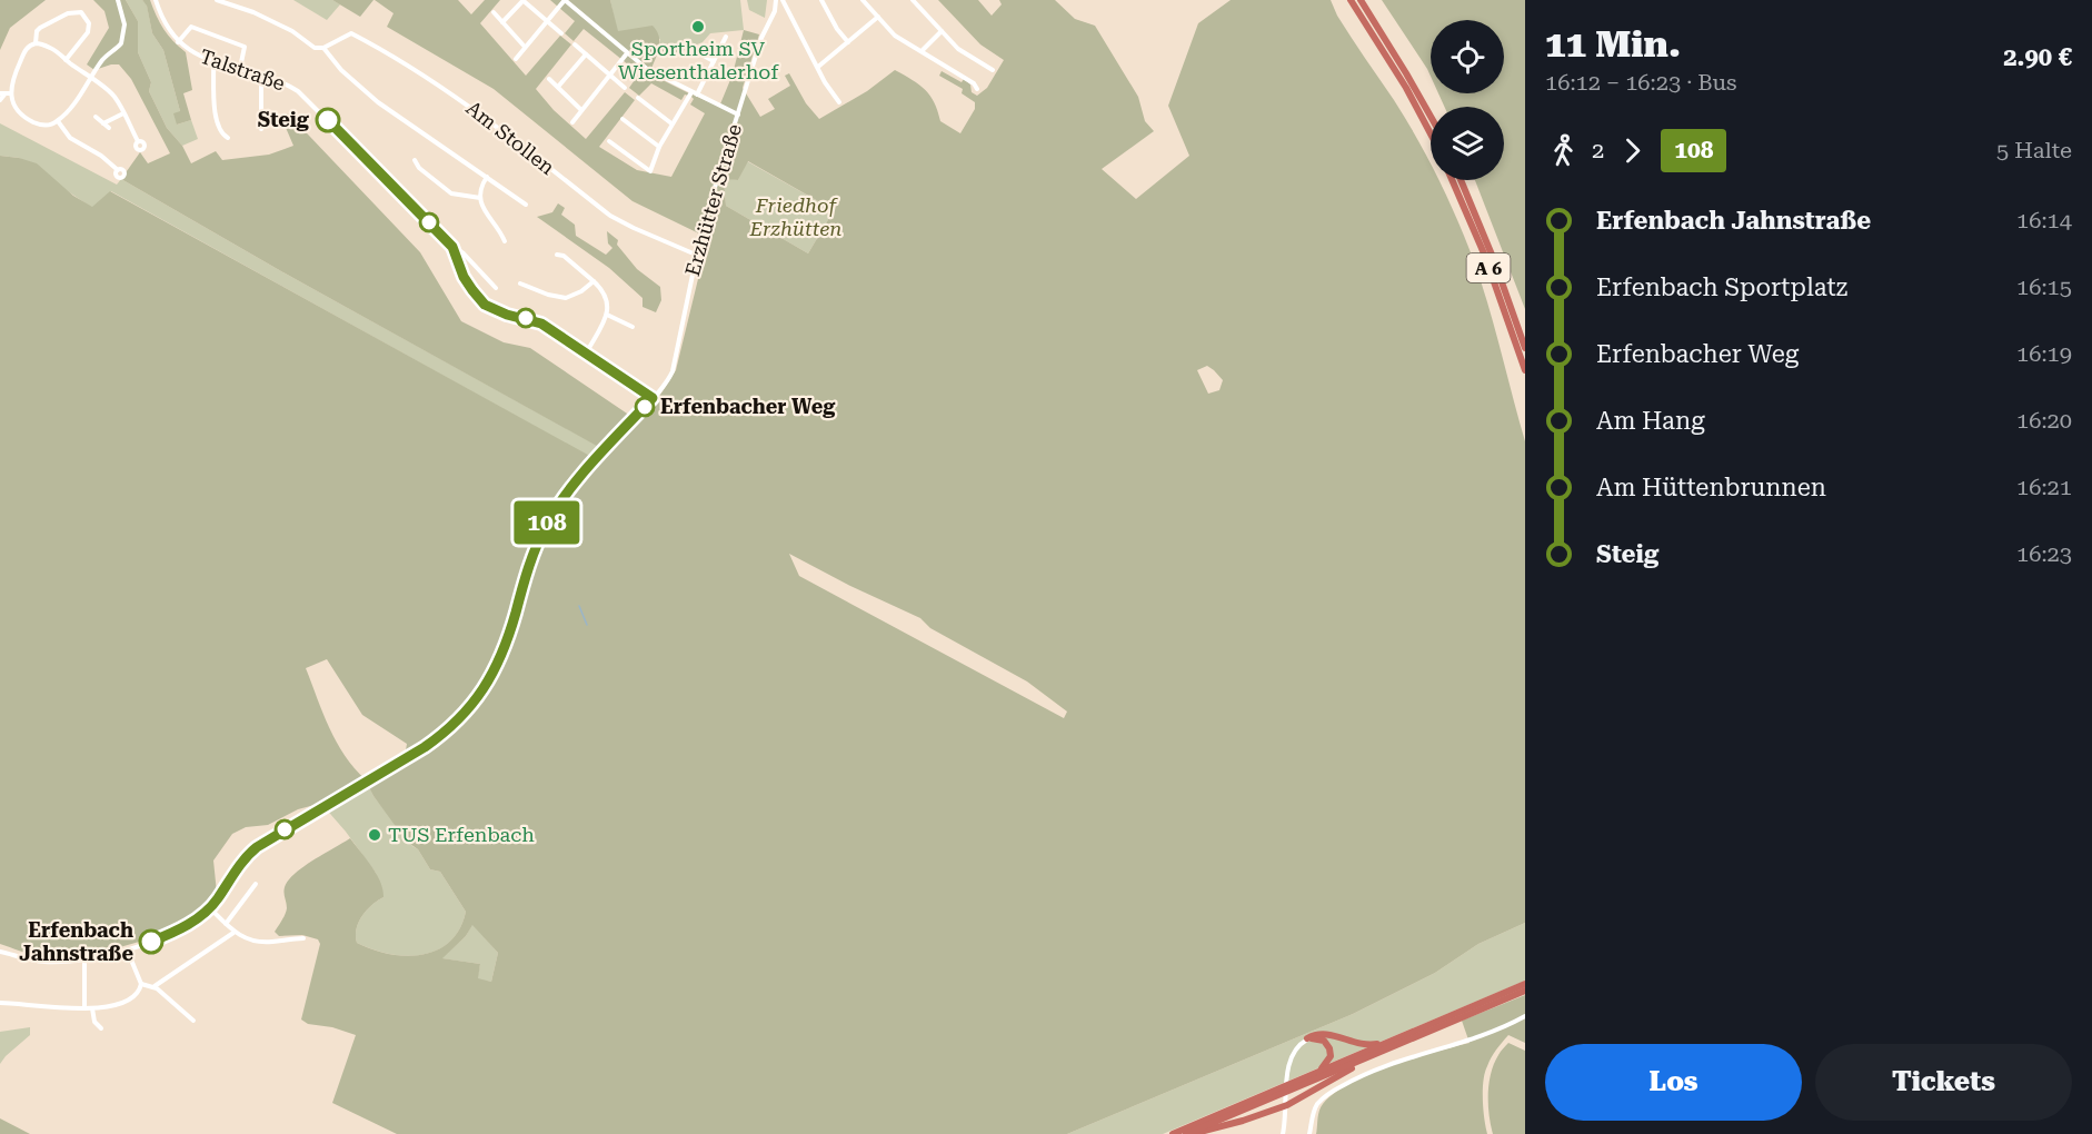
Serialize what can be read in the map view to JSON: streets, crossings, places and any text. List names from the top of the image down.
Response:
{
  "streets": {
    "highway": ["A 6"],
    "street": ["Talstraße", "Am Stollen", "Erzhütter Straße"]
  },
  "crossings": [
    ["Talstraße", "Erzhütter Straße"],
    ["Am Stollen", "Erzhütter Straße"]
  ],
  "parks": ["Friedhof Erzhütten"],
  "places": [
    "Sportheim SV Wiesenthalerhof",
    "Steig",
    "Erfenbacher Weg",
    "TUS Erfenbach",
    "Erfenbach Jahnstraße"
  ],
  "lines": ["bus line 108"],
  "page": {
    "on_map": "108",
    "heading": ["11 Min.", "16:12 – 16:23 · Bus", "2.90 €"],
    "legs": ["2", "108", "5 Halte"],
    "list": [
      {
        "name": "Erfenbach Jahnstraße",
        "value": "16:14"
      },
      {
        "name": "Erfenbach Sportplatz",
        "value": "16:15"
      },
      {
        "name": "Erfenbacher Weg",
        "value": "16:19"
      },
      {
        "name": "Am Hang",
        "value": "16:20"
      },
      {
        "name": "Am Hüttenbrunnen",
        "value": "16:21"
      },
      {
        "name": "Steig",
        "value": "16:23"
      }
    ],
    "buttons": ["Los", "Tickets"]
  }
}
